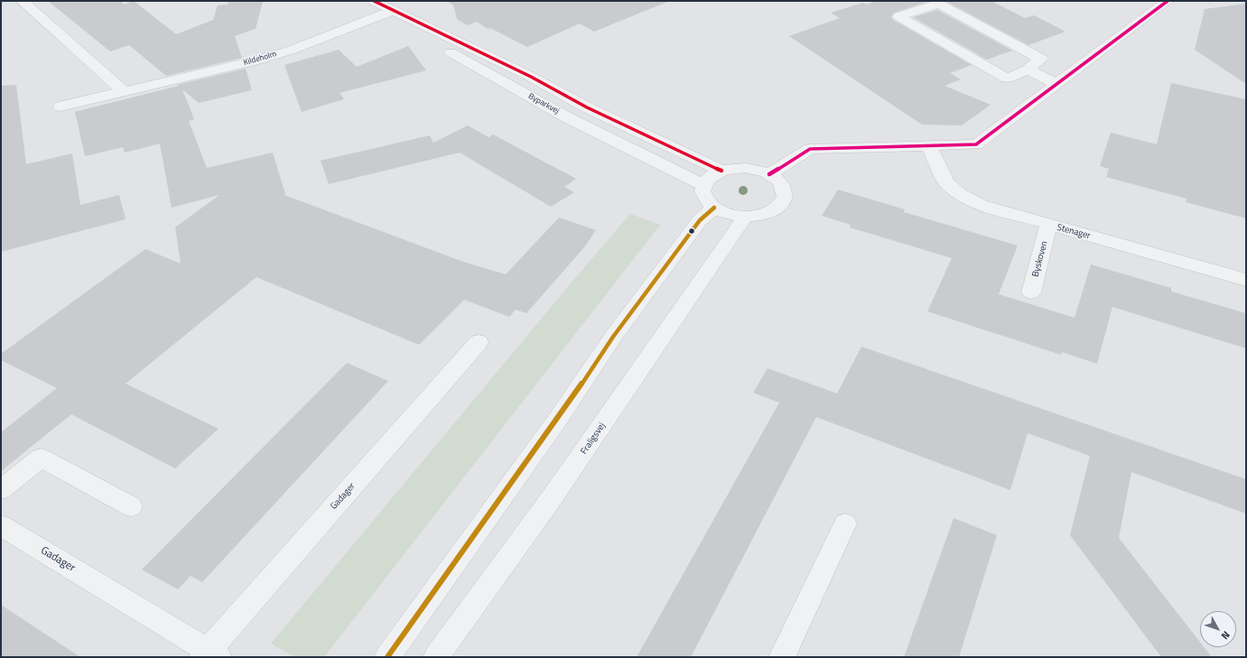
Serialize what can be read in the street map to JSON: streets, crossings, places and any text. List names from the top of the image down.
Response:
{
  "streets": {
    "street": [
      "Kildeholm",
      "Byparkvej",
      "Stenager",
      "Byskoven",
      "Fraligsvej",
      "Gadager"
    ]
  },
  "crossings": [
    ["Kildeholm", "Byparkvej"],
    ["Byparkvej", "Fraligsvej"],
    ["Stenager", "Byskoven"]
  ],
  "north": "bottom right"
}
